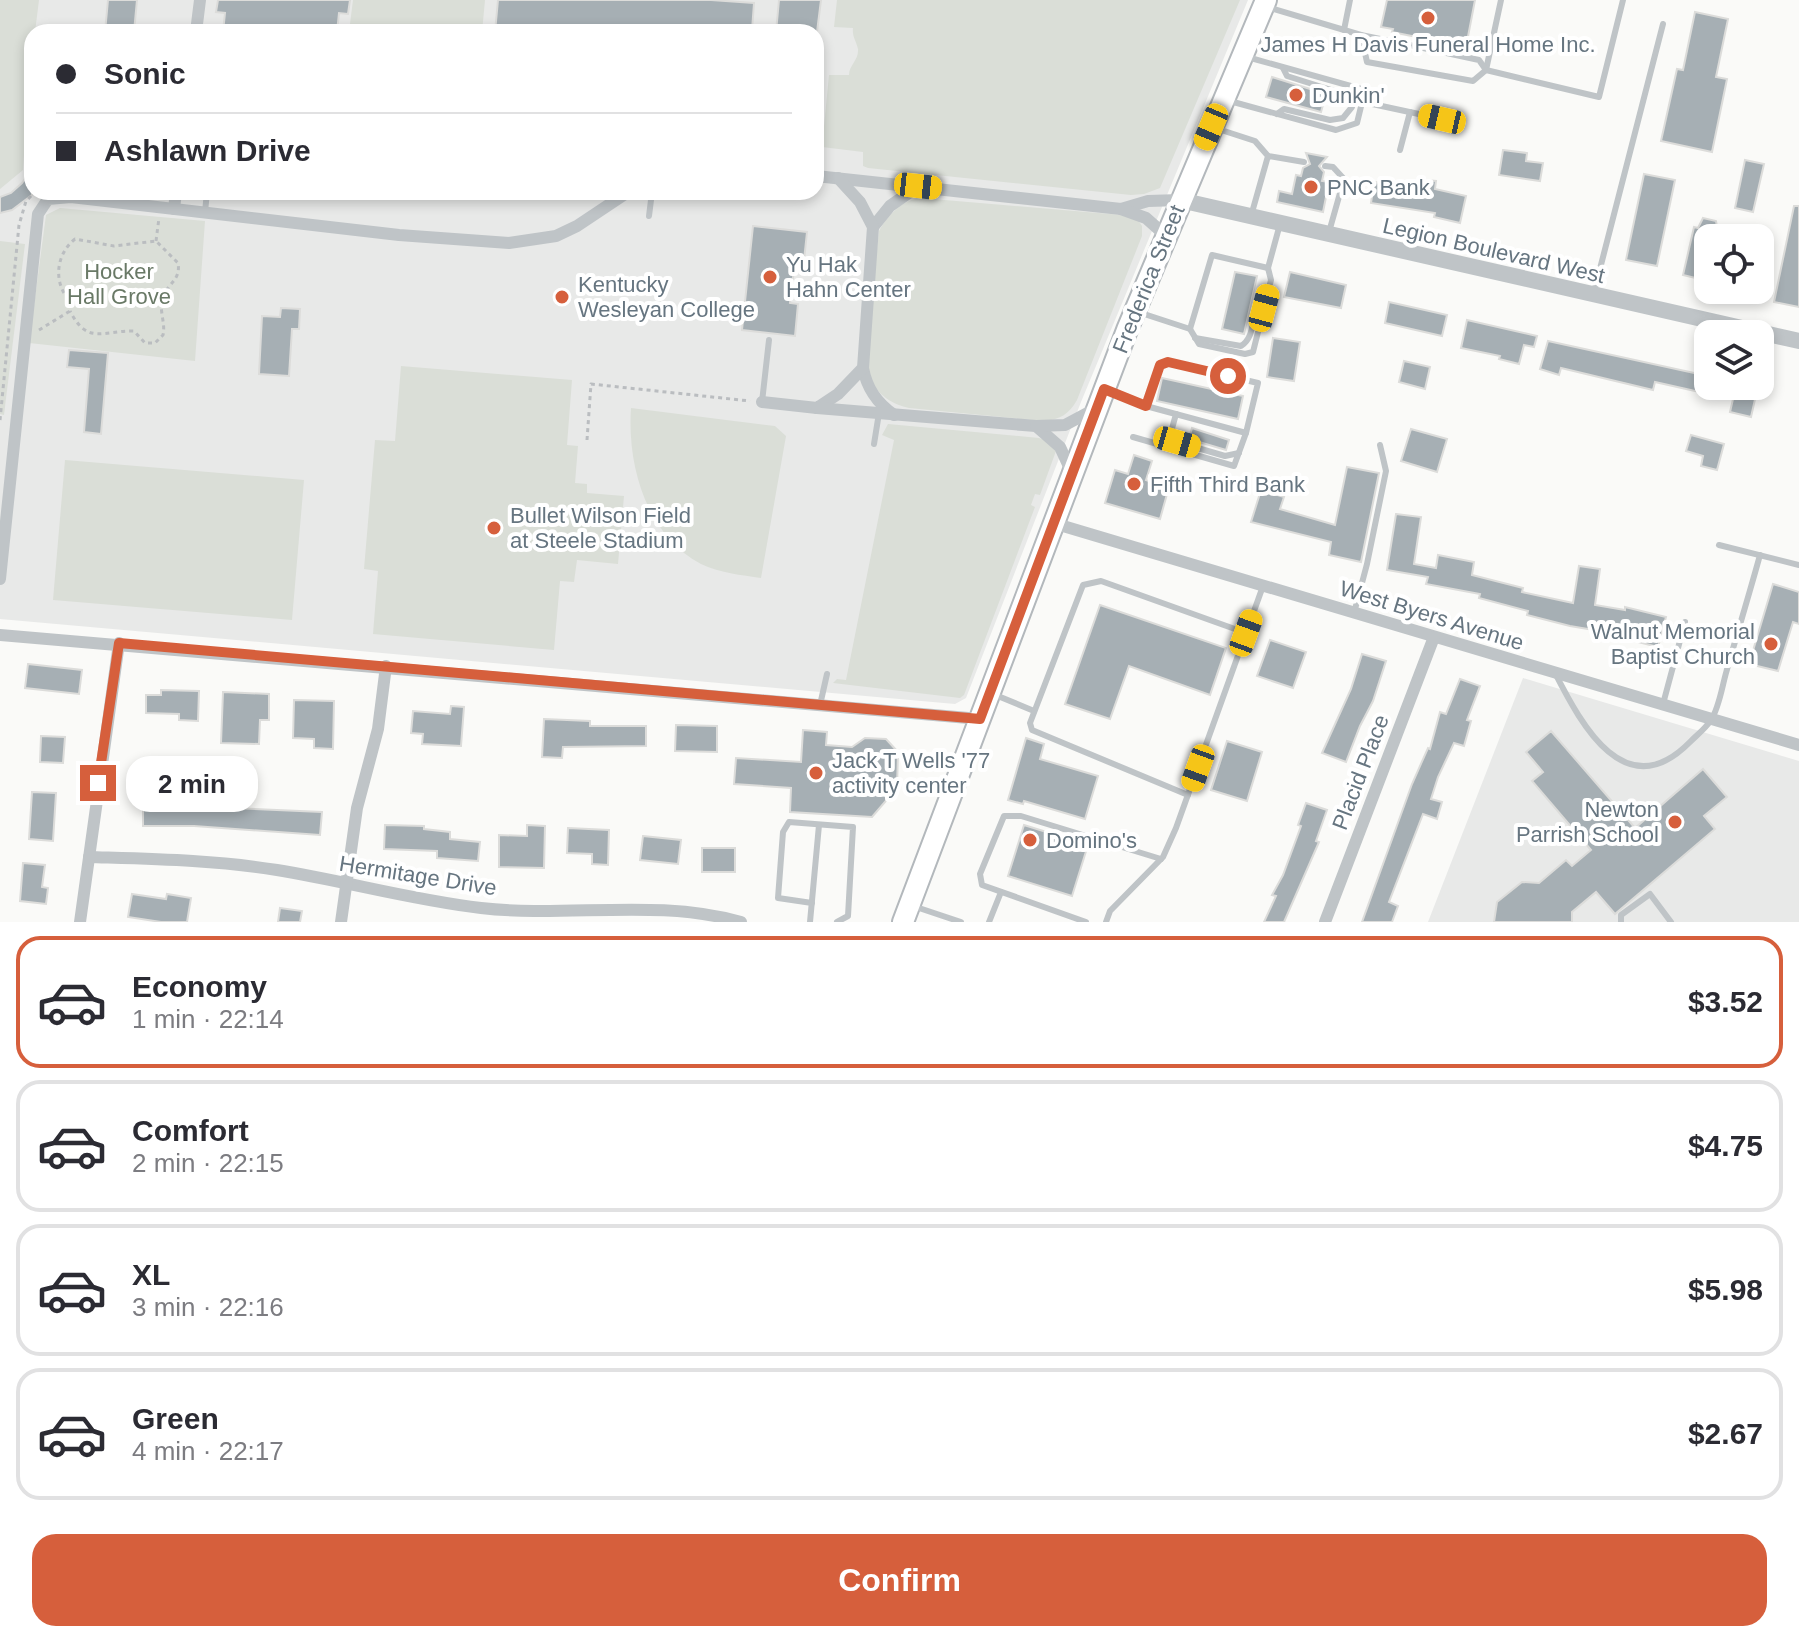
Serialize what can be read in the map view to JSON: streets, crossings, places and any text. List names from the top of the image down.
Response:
{
  "streets": {
    "main road": ["Frederica Street"],
    "street": [
      "Legion Boulevard West",
      "West Byers Avenue",
      "Placid Place",
      "Hermitage Drive"
    ]
  },
  "crossings": [
    ["Legion Boulevard West", "Frederica Street"],
    ["Frederica Street", "West Byers Avenue"],
    ["West Byers Avenue", "Placid Place"]
  ],
  "parks": ["Hocker Hall Grove"],
  "places": [
    "James H Davis Funeral Home Inc.",
    "Dunkin'",
    "PNC Bank",
    "Yu Hak Hahn Center",
    "Kentucky Wesleyan College",
    "Fifth Third Bank",
    "Bullet Wilson Field at Steele Stadium",
    "Walnut Memorial Baptist Church",
    "Jack T Wells '77 activity center",
    "Newton Parrish School",
    "Domino's"
  ],
  "page": {
    "banner": ["Sonic", "Ashlawn Drive"],
    "bubble": "2 min",
    "list": [
      {
        "name": "Economy",
        "note": "1 min · 22:14",
        "value": "$3.52"
      },
      {
        "name": "Comfort",
        "note": "2 min · 22:15",
        "value": "$4.75"
      },
      {
        "name": "XL",
        "note": "3 min · 22:16",
        "value": "$5.98"
      },
      {
        "name": "Green",
        "note": "4 min · 22:17",
        "value": "$2.67"
      }
    ],
    "buttons": "Confirm"
  }
}
